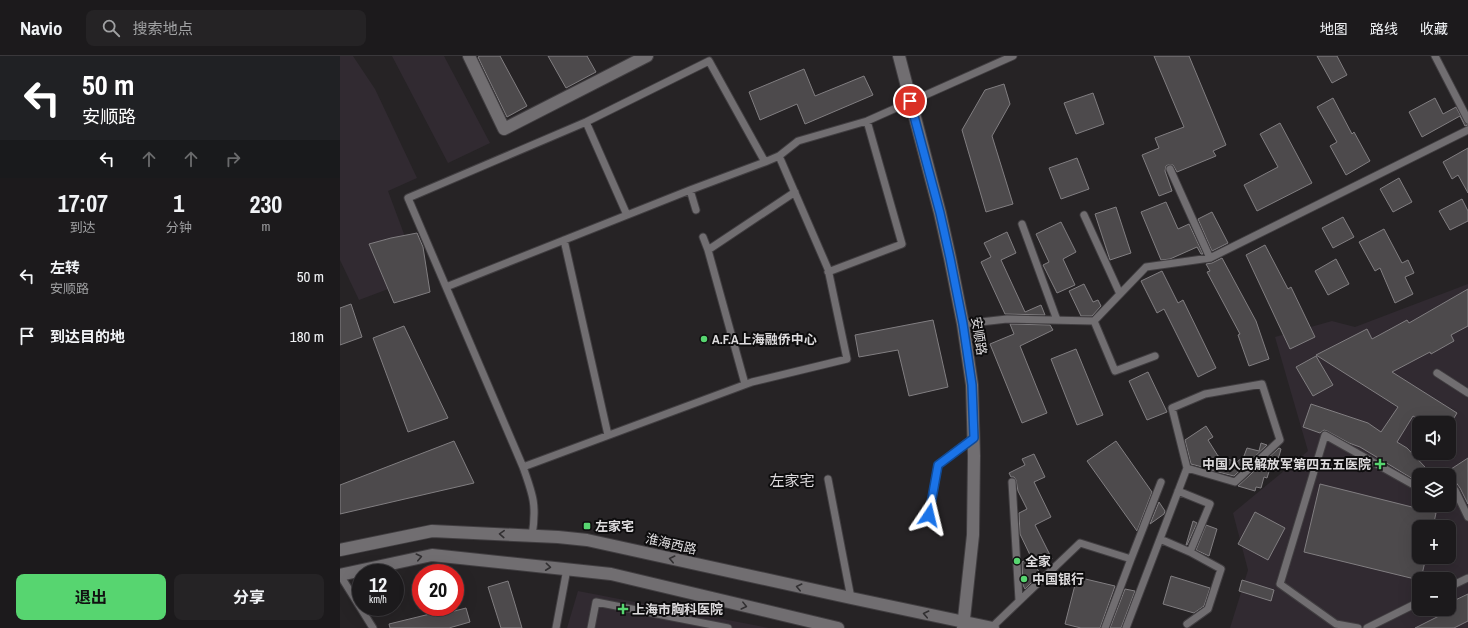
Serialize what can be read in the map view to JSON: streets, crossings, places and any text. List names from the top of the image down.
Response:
{
  "streets": {
    "main road": ["安顺路", "淮海西路"]
  },
  "crossings": [
    ["安顺路", "淮海西路"]
  ],
  "districts": ["左家宅"],
  "places": {
    "other": ["A.F.A上海融侨中心", "全家", "中国银行"],
    "health": ["中国人民解放军第四五五医院", "上海市胸科医院"],
    "transit": ["左家宅"]
  },
  "page": {
    "header": "Navio",
    "search": "搜索地点",
    "nav": ["地图", "路线", "收藏"],
    "turn": ["50 m", "安顺路"],
    "eta": [
      "17:07",
      "到达",
      "1",
      "分钟",
      "230",
      "m"
    ],
    "list": [
      {
        "name": "左转",
        "note": "安顺路",
        "value": "50 m"
      },
      {
        "name": "到达目的地",
        "value": "180 m"
      }
    ],
    "map_buttons": ["+", "−"],
    "speed": "12 km/h",
    "limit": "20",
    "buttons": ["退出", "分享"]
  }
}
